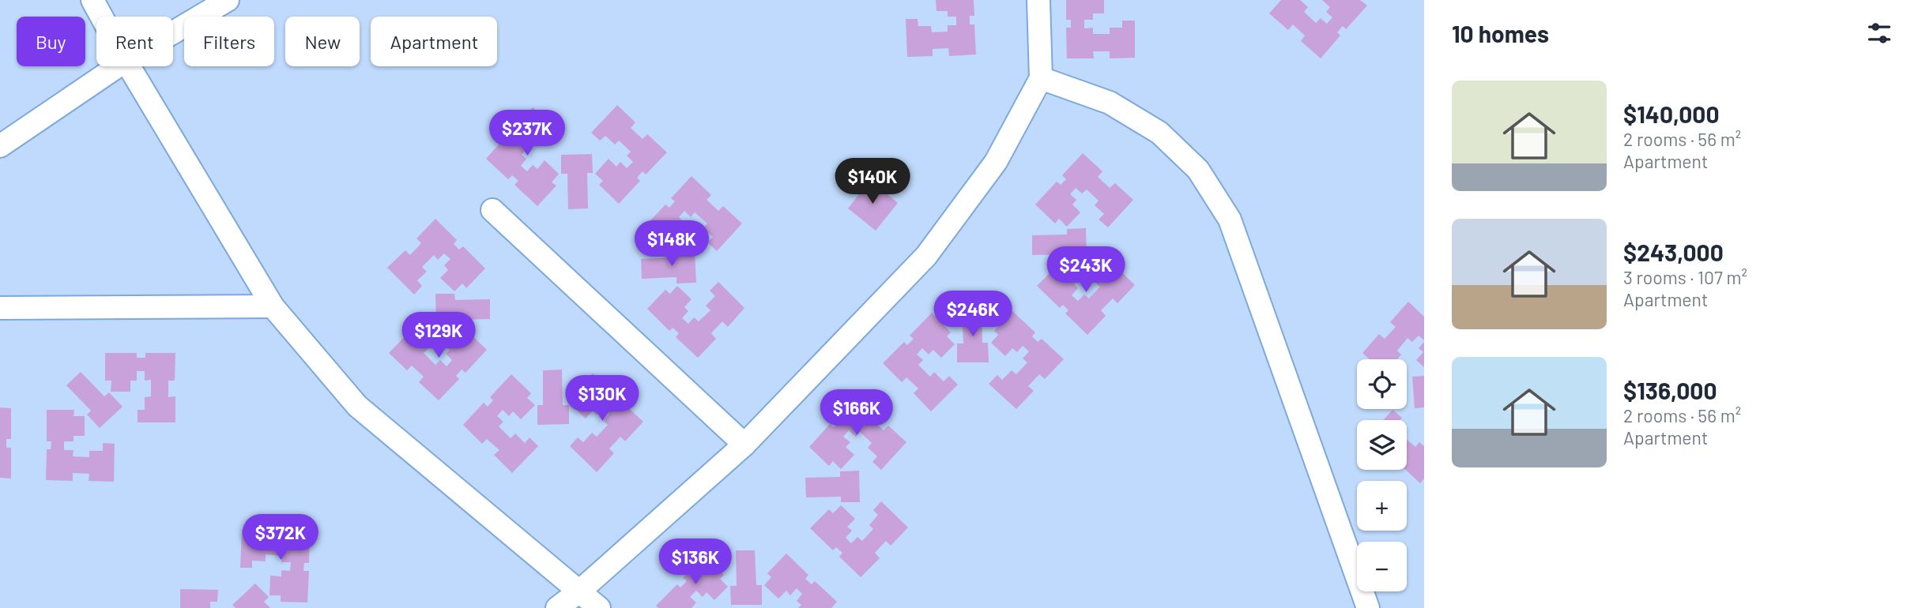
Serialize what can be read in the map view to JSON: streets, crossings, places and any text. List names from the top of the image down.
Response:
{
  "page": {
    "heading": "10 homes",
    "chip": [
      "Buy",
      "Rent",
      "Filters",
      "New",
      "Apartment"
    ],
    "list": [
      {
        "name": "$140,000",
        "note": "2 rooms · 56 m² · Apartment"
      },
      {
        "name": "$243,000",
        "note": "3 rooms · 107 m² · Apartment"
      },
      {
        "name": "$136,000",
        "note": "2 rooms · 56 m² · Apartment"
      }
    ],
    "price": [
      "$237K",
      "$140K",
      "$148K",
      "$243K",
      "$246K",
      "$129K",
      "$130K",
      "$166K",
      "$372K",
      "$136K"
    ],
    "map_buttons": ["+", "−"]
  }
}
